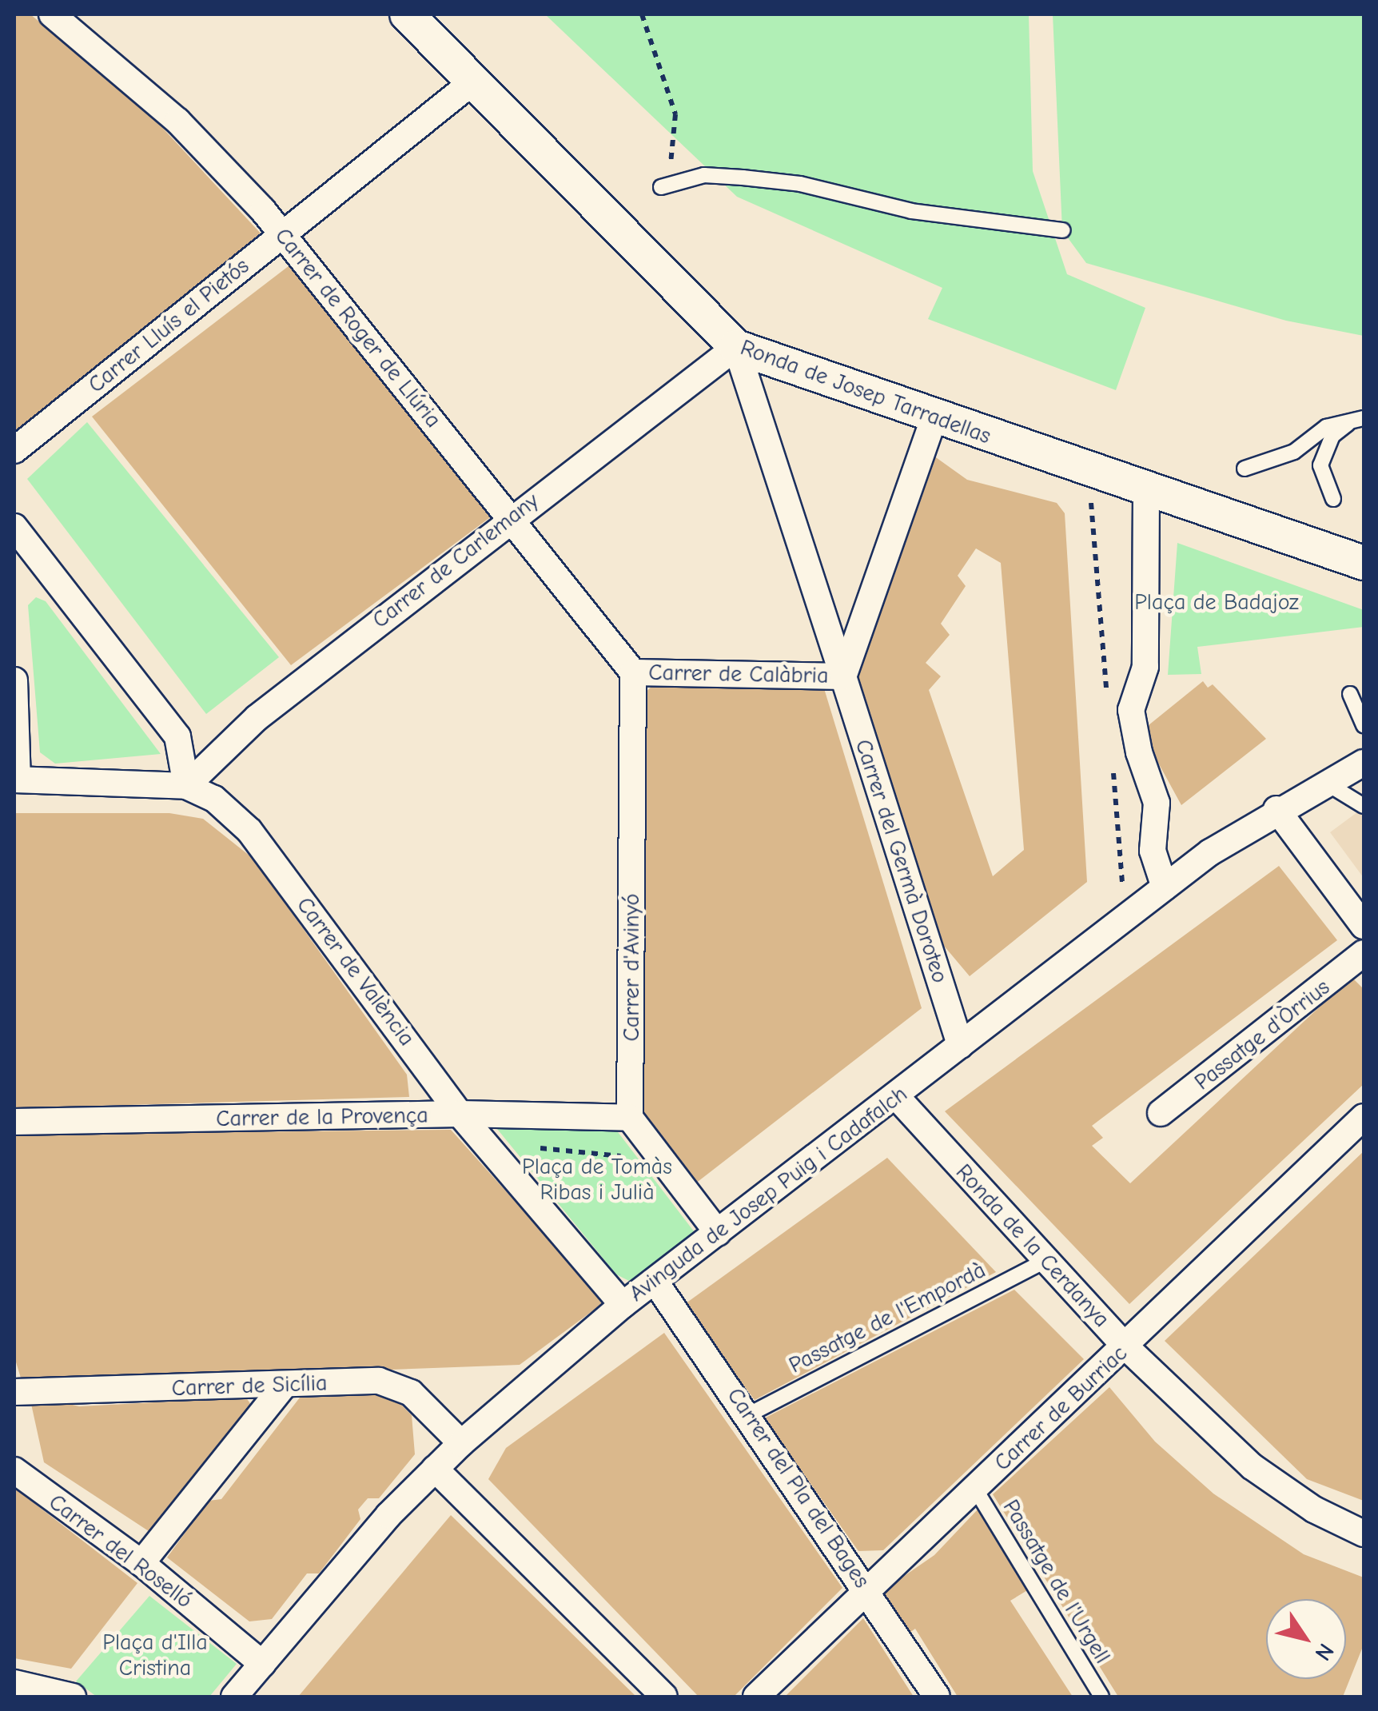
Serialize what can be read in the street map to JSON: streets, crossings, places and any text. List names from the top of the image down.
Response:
{
  "streets": {
    "street": [
      "Carrer Lluís el Pietós",
      "Carrer de Roger de Llúria",
      "Ronda de Josep Tarradellas",
      "Carrer de Carlemany",
      "Carrer de Calàbria",
      "Carrer del Germà Doroteo",
      "Carrer d'Avinyó",
      "Carrer de València",
      "Passatge d'Òrrius",
      "Carrer de la Provença",
      "Avinguda de Josep Puig i Cadafalch",
      "Ronda de la Cerdanya",
      "Carrer de Sicília",
      "Carrer de Burriac",
      "Carrer del Pla del Bages",
      "Carrer del Roselló"
    ],
    "lane": ["Passatge de l'Empordà", "Passatge de l'Urgell"]
  },
  "crossings": [
    ["Carrer Lluís el Pietós", "Carrer de Roger de Llúria"],
    ["Carrer Lluís el Pietós", "Ronda de Josep Tarradellas"],
    ["Carrer de Roger de Llúria", "Carrer de Carlemany"],
    ["Carrer de Roger de Llúria", "Carrer de Calàbria"],
    ["Carrer de Roger de Llúria", "Carrer d'Avinyó"],
    ["Ronda de Josep Tarradellas", "Carrer de Carlemany"],
    ["Ronda de Josep Tarradellas", "Carrer del Germà Doroteo"],
    ["Carrer de Carlemany", "Carrer del Germà Doroteo"],
    ["Carrer de Carlemany", "Carrer de València"],
    ["Carrer de Calàbria", "Carrer del Germà Doroteo"],
    ["Carrer de Calàbria", "Carrer d'Avinyó"],
    ["Carrer del Germà Doroteo", "Avinguda de Josep Puig i Cadafalch"],
    ["Carrer d'Avinyó", "Carrer de la Provença"],
    ["Carrer de València", "Carrer de la Provença"],
    ["Carrer de València", "Avinguda de Josep Puig i Cadafalch"],
    ["Avinguda de Josep Puig i Cadafalch", "Ronda de la Cerdanya"],
    ["Avinguda de Josep Puig i Cadafalch", "Carrer de Sicília"],
    ["Avinguda de Josep Puig i Cadafalch", "Carrer del Pla del Bages"],
    ["Avinguda de Josep Puig i Cadafalch", "Carrer del Roselló"],
    ["Ronda de la Cerdanya", "Passatge de l'Empordà"],
    ["Ronda de la Cerdanya", "Carrer de Burriac"],
    ["Passatge de l'Empordà", "Carrer del Pla del Bages"],
    ["Carrer de Burriac", "Carrer del Pla del Bages"],
    ["Carrer de Burriac", "Passatge de l'Urgell"]
  ],
  "parks": ["Plaça de Badajoz", "Plaça de Tomàs Ribas i Julià", "Plaça d'Illa Cristina"],
  "north": "bottom right"
}
